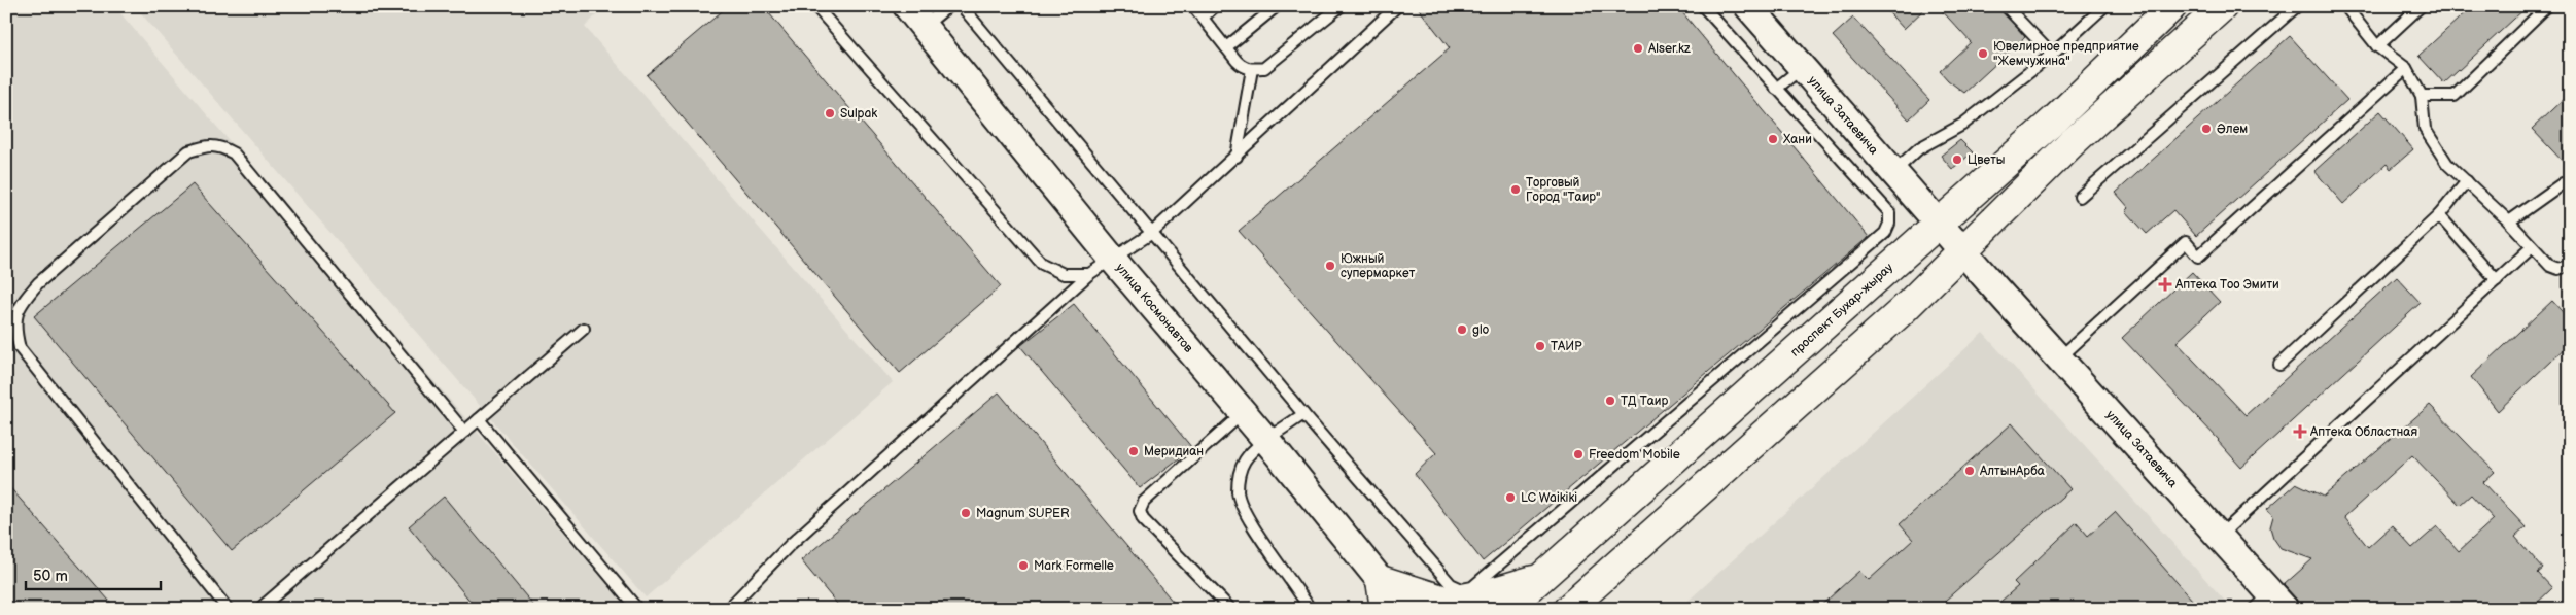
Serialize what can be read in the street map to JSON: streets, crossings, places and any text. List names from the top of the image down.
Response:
{
  "streets": {
    "main road": ["проспект Бухар-жырау"],
    "street": ["улица Затаевича", "улица Космонавтов"]
  },
  "crossings": [
    ["улица Затаевича", "проспект Бухар-жырау"]
  ],
  "places": {
    "other": [
      "Alser.kz",
      "Ювелирное предприятие \"Жемчужина\"",
      "Sulpak",
      "Әлем",
      "Хани",
      "Цветы",
      "Торговый Город \"Таир\"",
      "Южный супермаркет",
      "glo",
      "ТАИР",
      "ТД Таир",
      "Меридиан",
      "Freedom Mobile",
      "АлтынАрба",
      "LC Waikiki",
      "Magnum SUPER",
      "Mark Formelle"
    ],
    "health": ["Аптека Тоо Эмити", "Аптека Областная"]
  },
  "scale_bar": "50 m"
}
